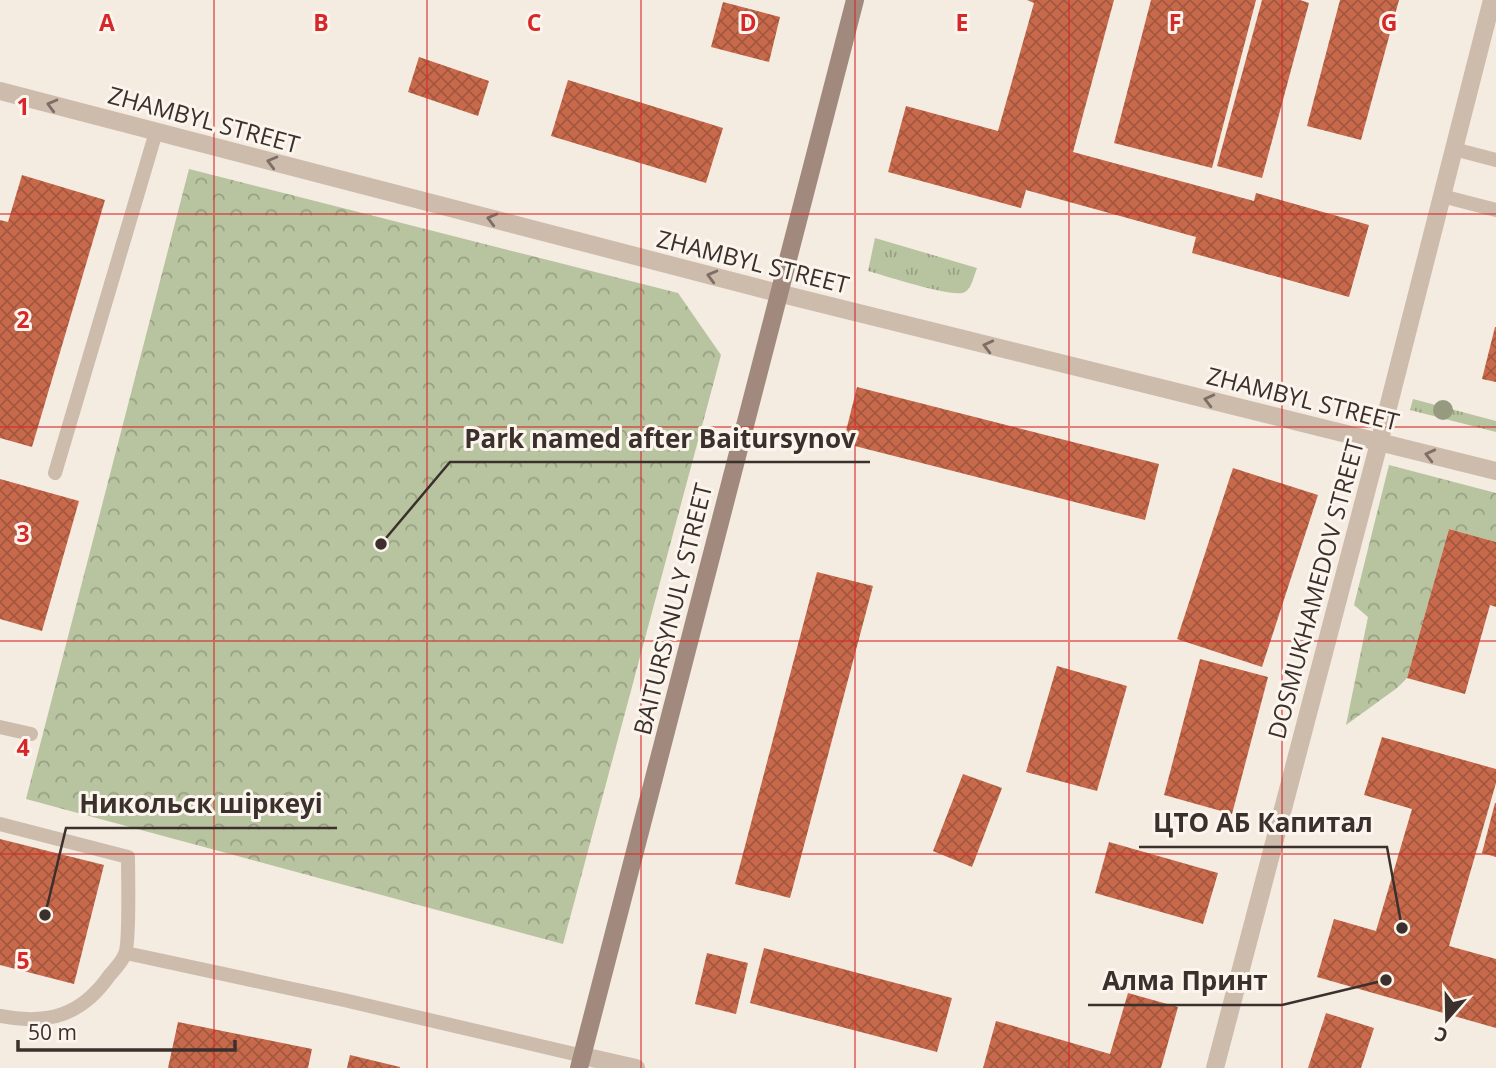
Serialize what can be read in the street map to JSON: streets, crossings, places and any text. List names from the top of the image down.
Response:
{
  "streets": {
    "main road": ["BAITURSYNULY STREET"],
    "street": ["ZHAMBYL STREET", "DOSMUKHAMEDOV STREET"]
  },
  "crossings": [
    ["ZHAMBYL STREET", "DOSMUKHAMEDOV STREET"],
    ["ZHAMBYL STREET", "BAITURSYNULY STREET"]
  ],
  "one_way": ["ZHAMBYL STREET"],
  "places": [
    "Park named after Baitursynov",
    "Никольск шіркеуі",
    "ЦТО АБ Капитал",
    "Алма Принт"
  ],
  "scale_bar": "50 m",
  "north": "bottom",
  "grid": {
    "columns": [
      "A",
      "B",
      "C",
      "D",
      "E",
      "F",
      "G"
    ],
    "rows": [
      "1",
      "2",
      "3",
      "4",
      "5"
    ]
  }
}
